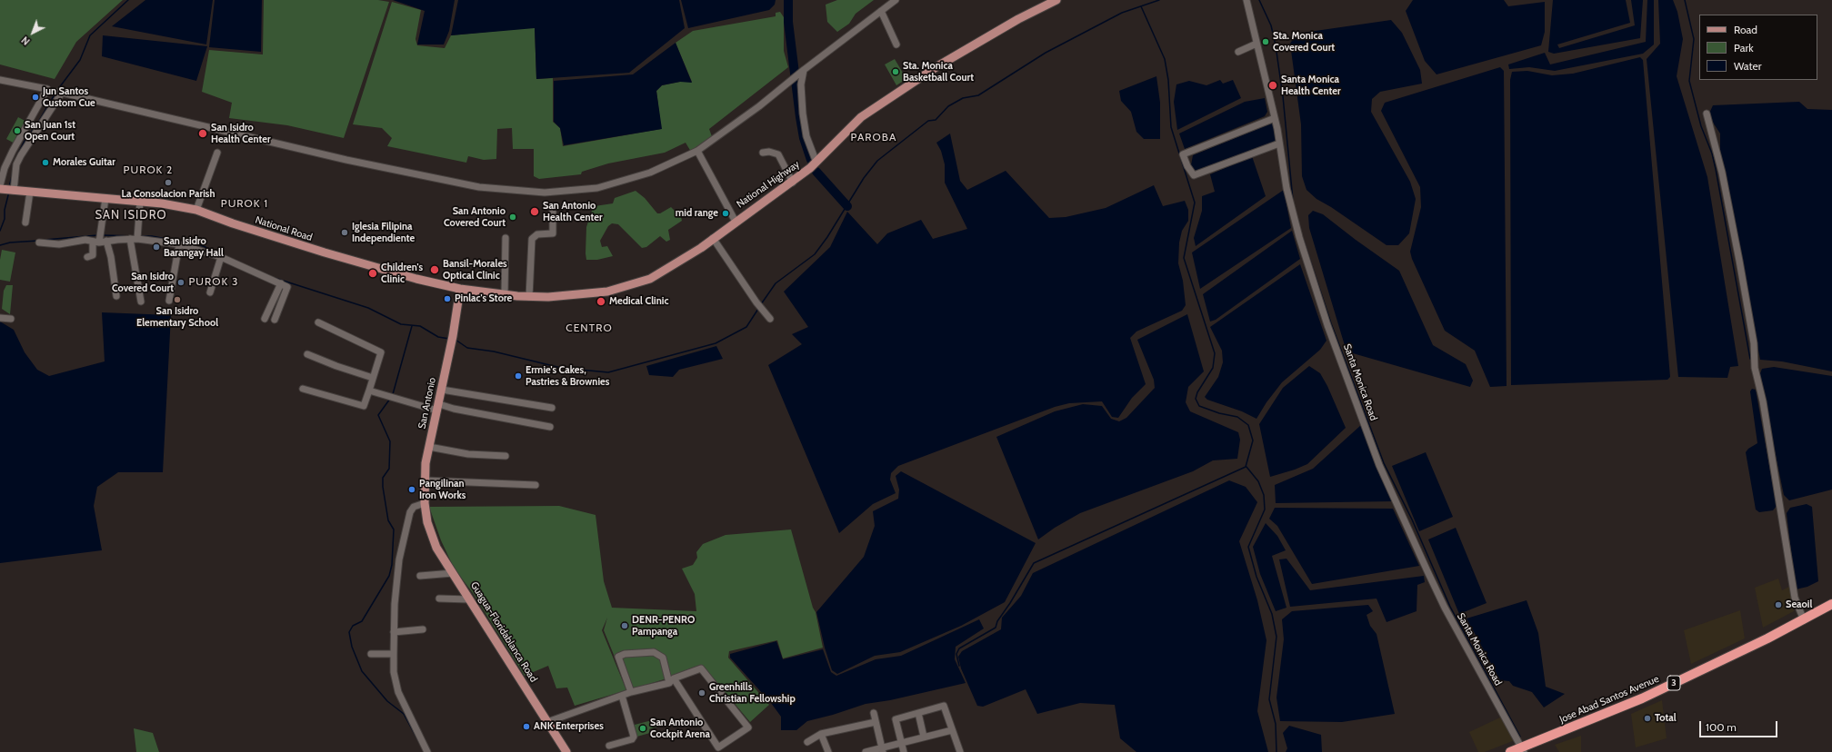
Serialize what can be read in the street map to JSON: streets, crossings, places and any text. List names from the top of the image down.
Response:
{
  "streets": {
    "highway": ["3", "Jose Abad Santos Avenue"],
    "main road": [
      "National Highway",
      "National Road",
      "San Antonio",
      "Guagua-Floridablanca Road"
    ],
    "street": ["Santa Monica Road"]
  },
  "crossings": [
    ["National Highway", "National Road"],
    ["National Highway", "San Antonio"],
    ["National Road", "San Antonio"],
    ["Santa Monica Road", "Jose Abad Santos Avenue"],
    ["San Antonio", "Guagua-Floridablanca Road"]
  ],
  "districts": [
    "PAROBA",
    "PUROK 2",
    "PUROK 1",
    "SAN ISIDRO",
    "PUROK 3",
    "CENTRO"
  ],
  "places": [
    "Sta. Monica Covered Court",
    "Sta. Monica Basketball Court",
    "Santa Monica Health Center",
    "Jun Santos Custom Cue",
    "San Juan 1st Open Court",
    "San Isidro Health Center",
    "Morales Guitar",
    "La Consolacion Parish",
    "San Antonio Health Center",
    "mid range",
    "San Antonio Covered Court",
    "Iglesia Filipina Independiente",
    "San Isidro Barangay Hall",
    "Bansil-Morales Optical Clinic",
    "Children's Clinic",
    "San Isidro Covered Court",
    "Pinlac's Store",
    "San Isidro Elementary School",
    "Medical Clinic",
    "Ermie's Cakes, Pastries & Brownies",
    "Pangilinan Iron Works",
    "Seaoil",
    "DENR-PENRO Pampanga",
    "Greenhills Christian Fellowship",
    "Total",
    "ANK Enterprises",
    "San Antonio Cockpit Arena"
  ],
  "legend": ["Road", "Park", "Water"],
  "scale_bar": "100 m",
  "north": "bottom left"
}
